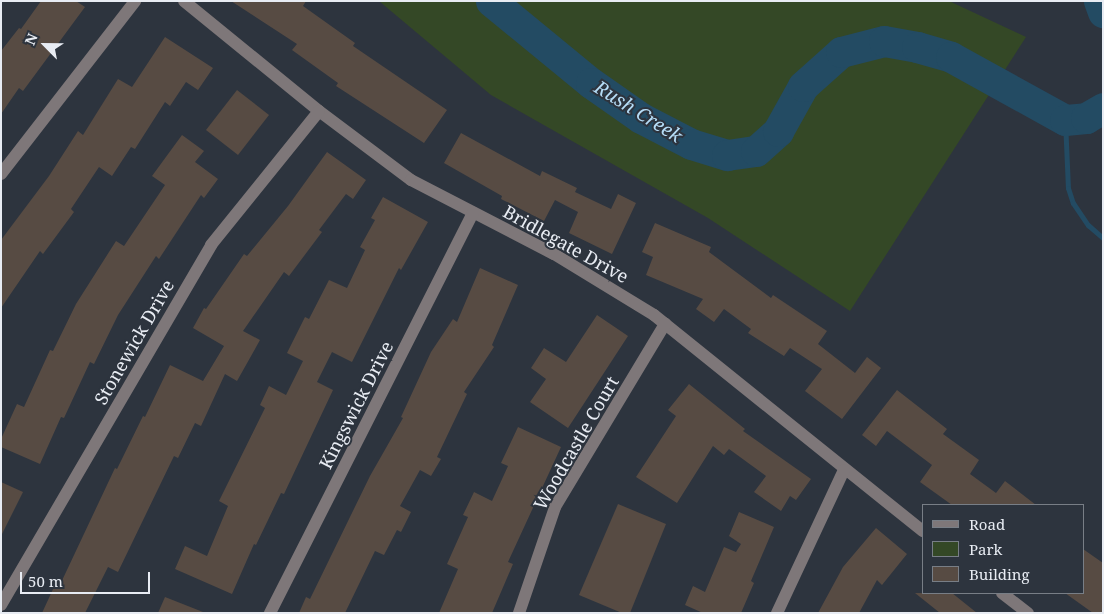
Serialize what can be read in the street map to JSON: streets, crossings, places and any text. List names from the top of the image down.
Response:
{
  "streets": {
    "street": [
      "Bridlegate Drive",
      "Stonewick Drive",
      "Kingswick Drive",
      "Woodcastle Court"
    ]
  },
  "crossings": [
    ["Bridlegate Drive", "Stonewick Drive"],
    ["Bridlegate Drive", "Kingswick Drive"],
    ["Bridlegate Drive", "Woodcastle Court"]
  ],
  "water": ["Rush Creek"],
  "legend": ["Road", "Park", "Building"],
  "scale_bar": "50 m",
  "north": "top left"
}
